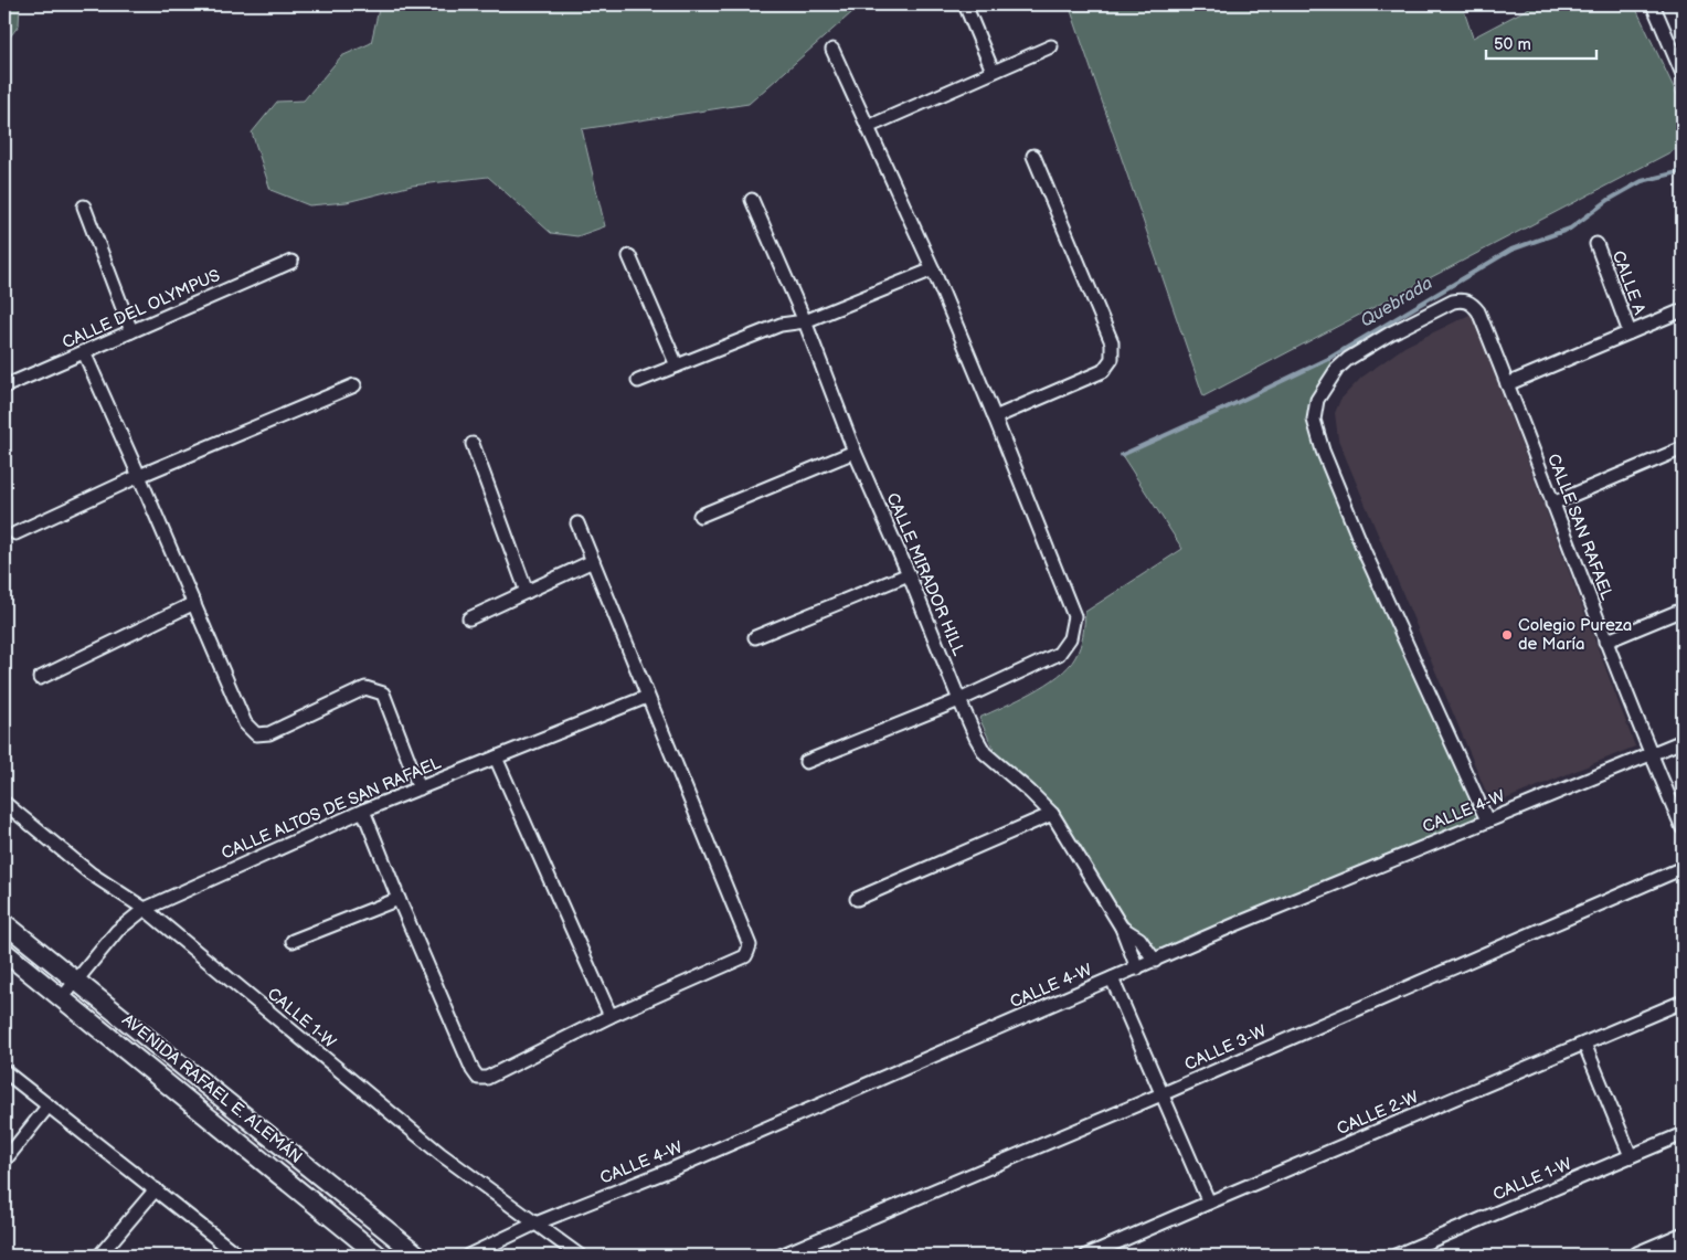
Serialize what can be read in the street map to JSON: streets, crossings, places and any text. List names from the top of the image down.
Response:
{
  "streets": {
    "main road": ["AVENIDA RAFAEL E. ALEMÁN"],
    "street": [
      "CALLE A",
      "CALLE DEL OLYMPUS",
      "CALLE SAN RAFAEL",
      "CALLE MIRADOR HILL",
      "CALLE ALTOS DE SAN RAFAEL",
      "CALLE 4-W",
      "CALLE 1-W",
      "CALLE 3-W",
      "CALLE 2-W"
    ]
  },
  "crossings": [
    ["CALLE SAN RAFAEL", "CALLE 4-W"],
    ["CALLE MIRADOR HILL", "CALLE 4-W"],
    ["CALLE ALTOS DE SAN RAFAEL", "CALLE 1-W"],
    ["CALLE ALTOS DE SAN RAFAEL", "AVENIDA RAFAEL E. ALEMÁN"],
    ["CALLE 4-W", "CALLE 1-W"]
  ],
  "water": ["Quebrada"],
  "places": ["Colegio Pureza de María"],
  "scale_bar": "50 m"
}
